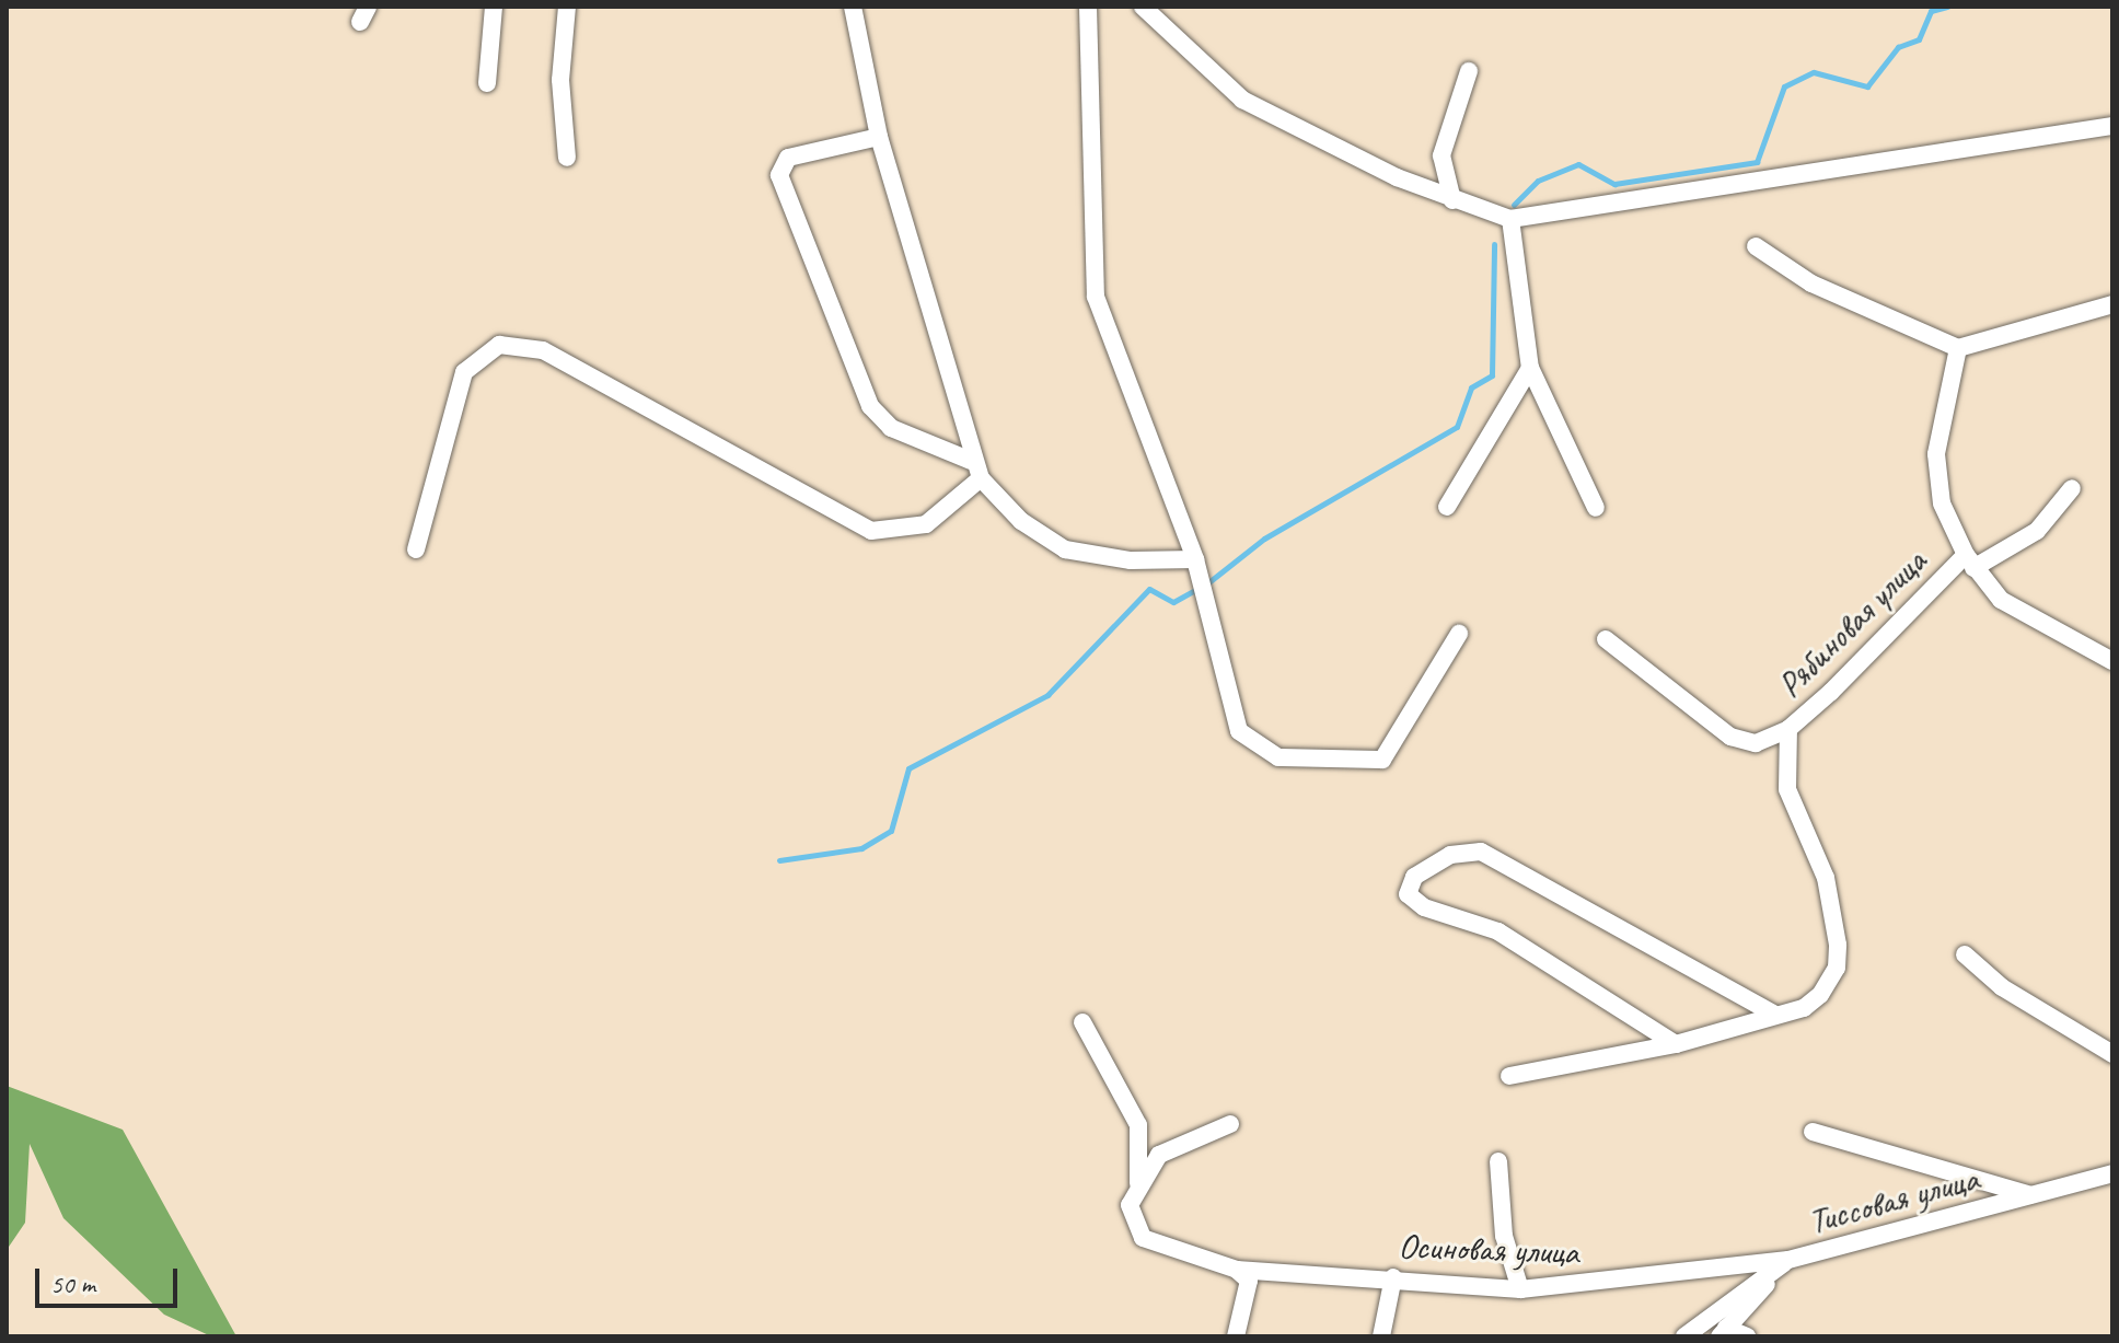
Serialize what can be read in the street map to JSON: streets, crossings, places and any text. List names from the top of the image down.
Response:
{
  "streets": {
    "street": ["Рябиновая улица", "Тиссовая улица", "Осиновая улица"]
  },
  "crossings": [
    ["Тиссовая улица", "Осиновая улица"]
  ],
  "scale_bar": "50 m"
}
